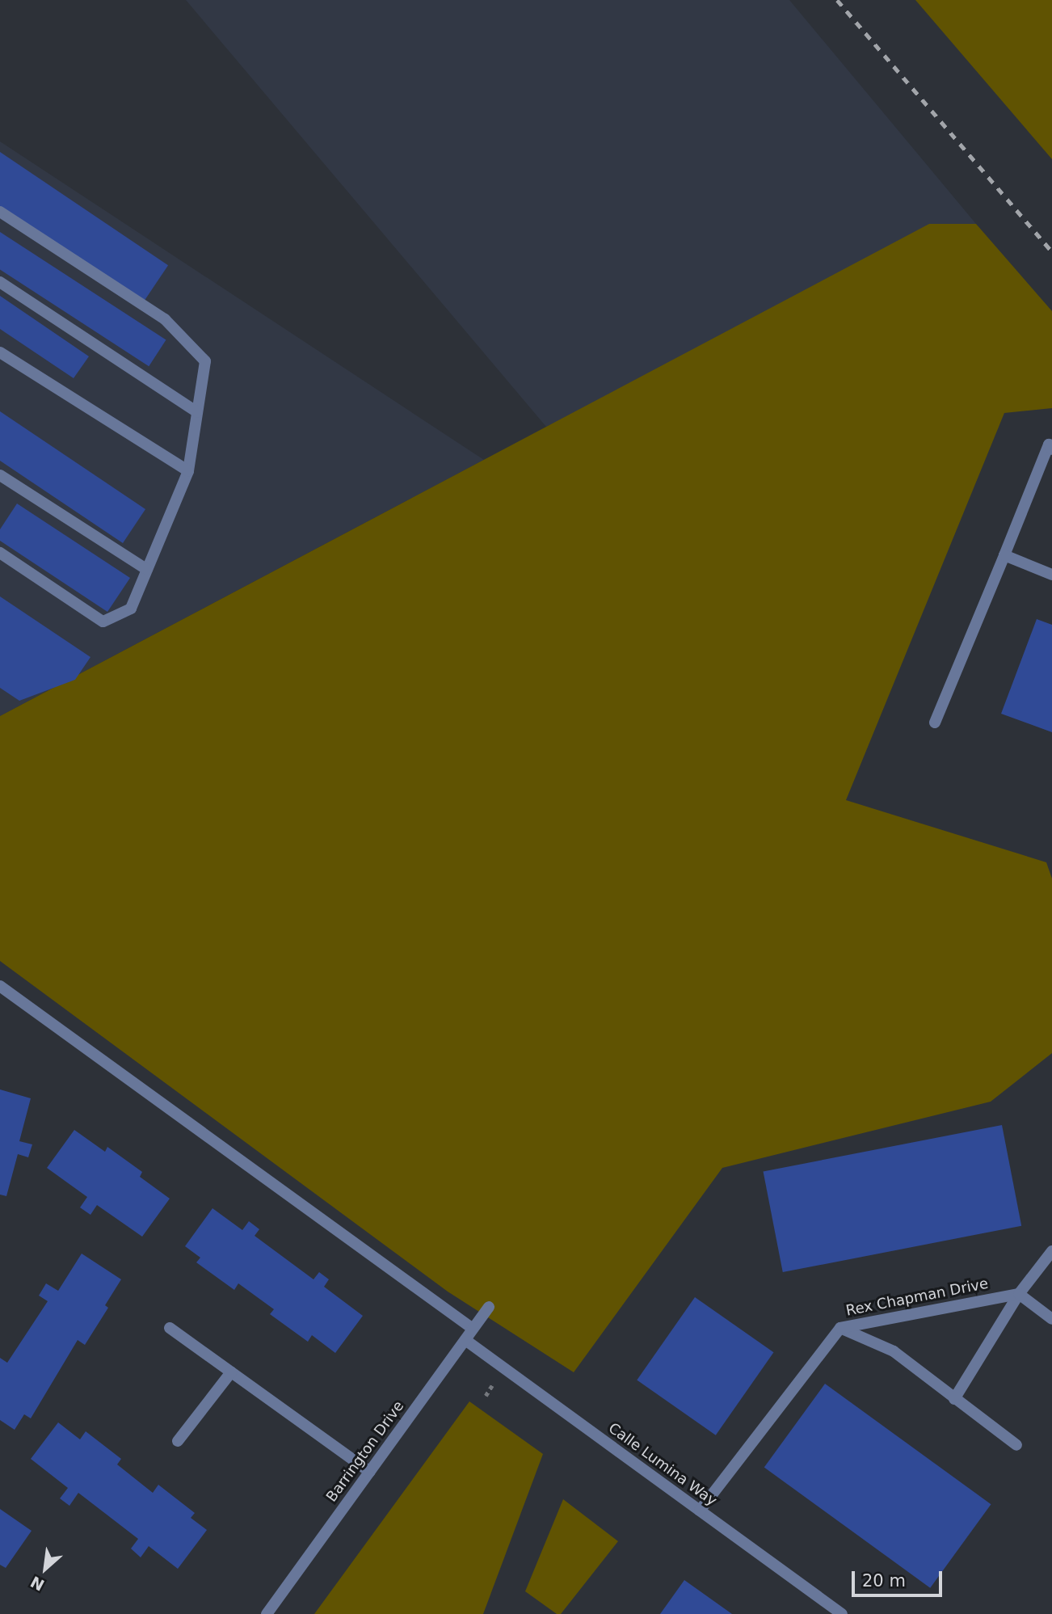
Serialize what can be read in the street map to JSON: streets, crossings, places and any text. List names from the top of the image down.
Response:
{
  "streets": {
    "street": ["Rex Chapman Drive", "Barrington Drive", "Calle Lumina Way"]
  },
  "crossings": [
    ["Rex Chapman Drive", "Calle Lumina Way"],
    ["Barrington Drive", "Calle Lumina Way"]
  ],
  "scale_bar": "20 m",
  "north": "bottom left"
}
